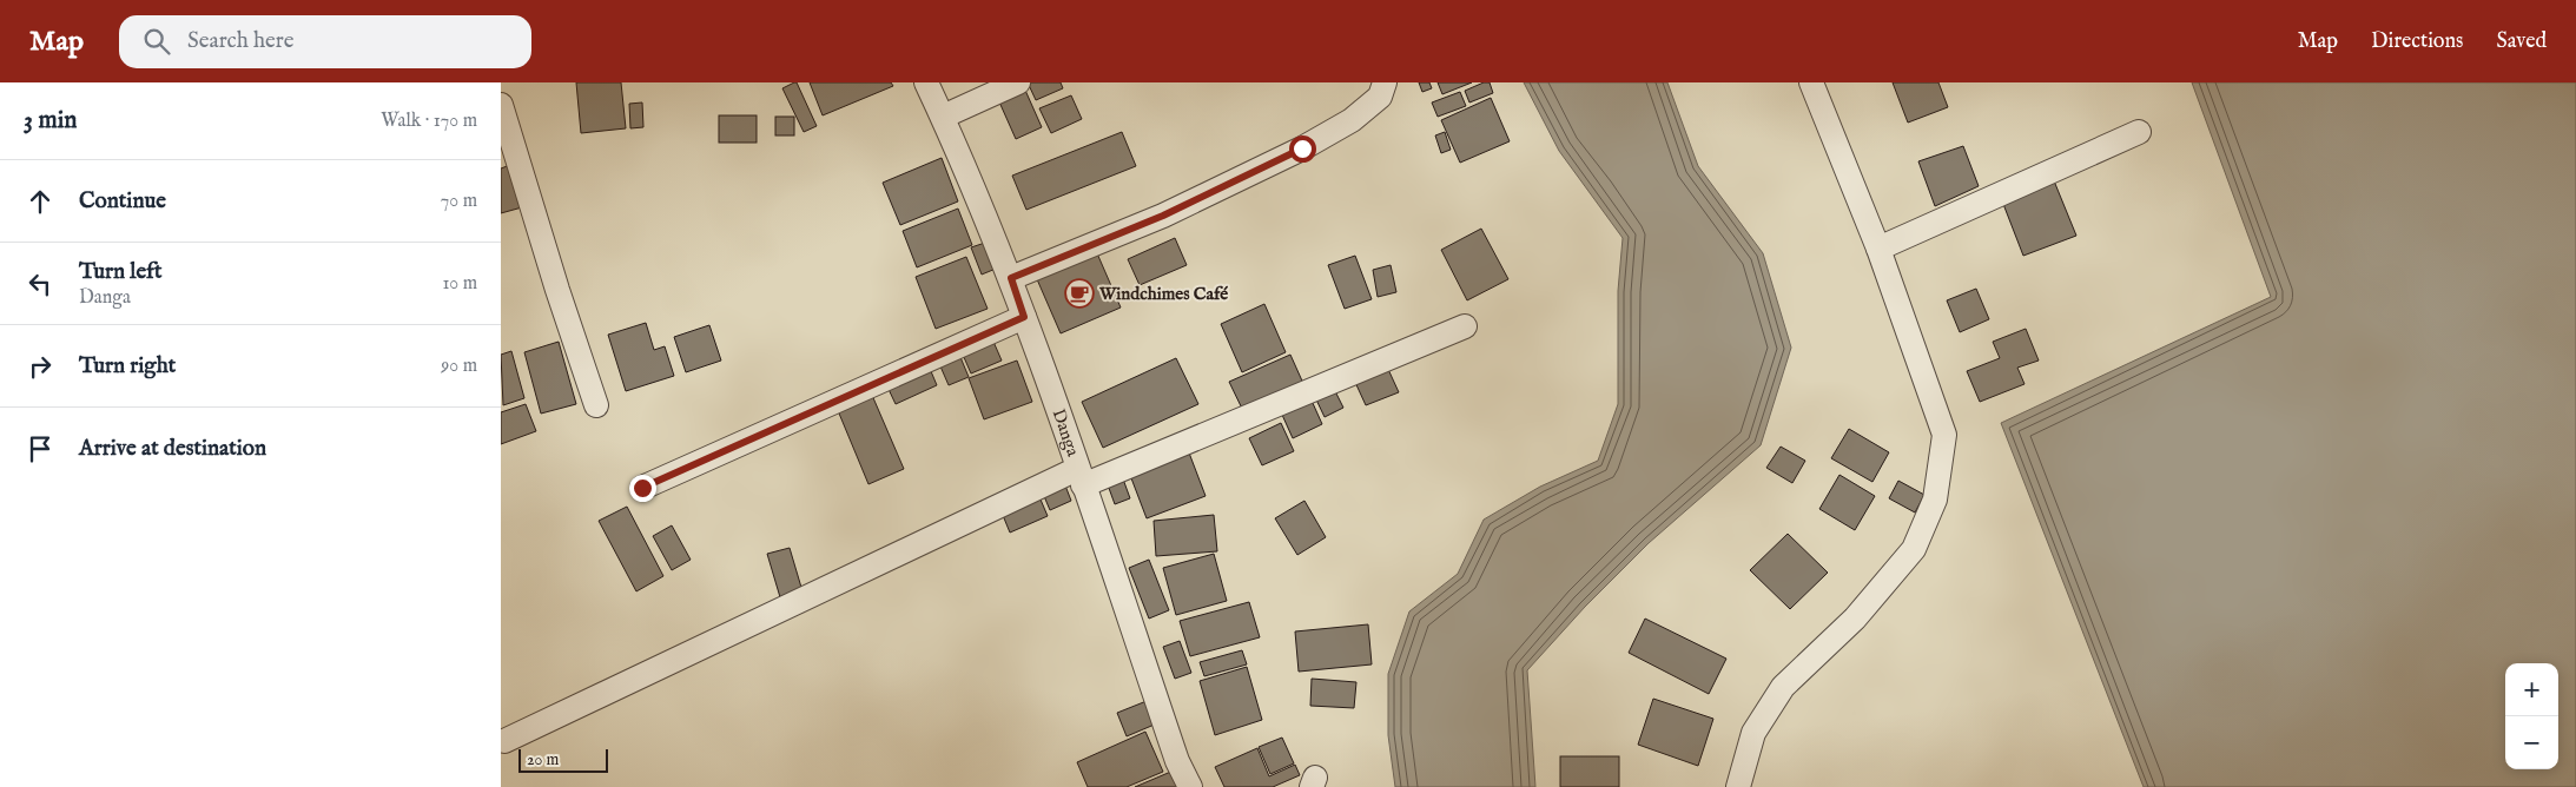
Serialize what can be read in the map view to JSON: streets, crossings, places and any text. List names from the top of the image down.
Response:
{
  "streets": {
    "street": ["Danga"]
  },
  "places": {
    "cafe": ["Windchimes Café"]
  },
  "scale_bar": "20 m",
  "page": {
    "header": "Map",
    "search": "Search here",
    "nav": ["Map", "Directions", "Saved"],
    "heading": ["3 min", "Walk · 170 m"],
    "list": [
      ["Continue", "70 m"],
      ["Turn left", "Danga", "10 m"],
      ["Turn right", "90 m"],
      "Arrive at destination"
    ],
    "map_buttons": ["+", "−"],
    "scale": "20 m"
  }
}
